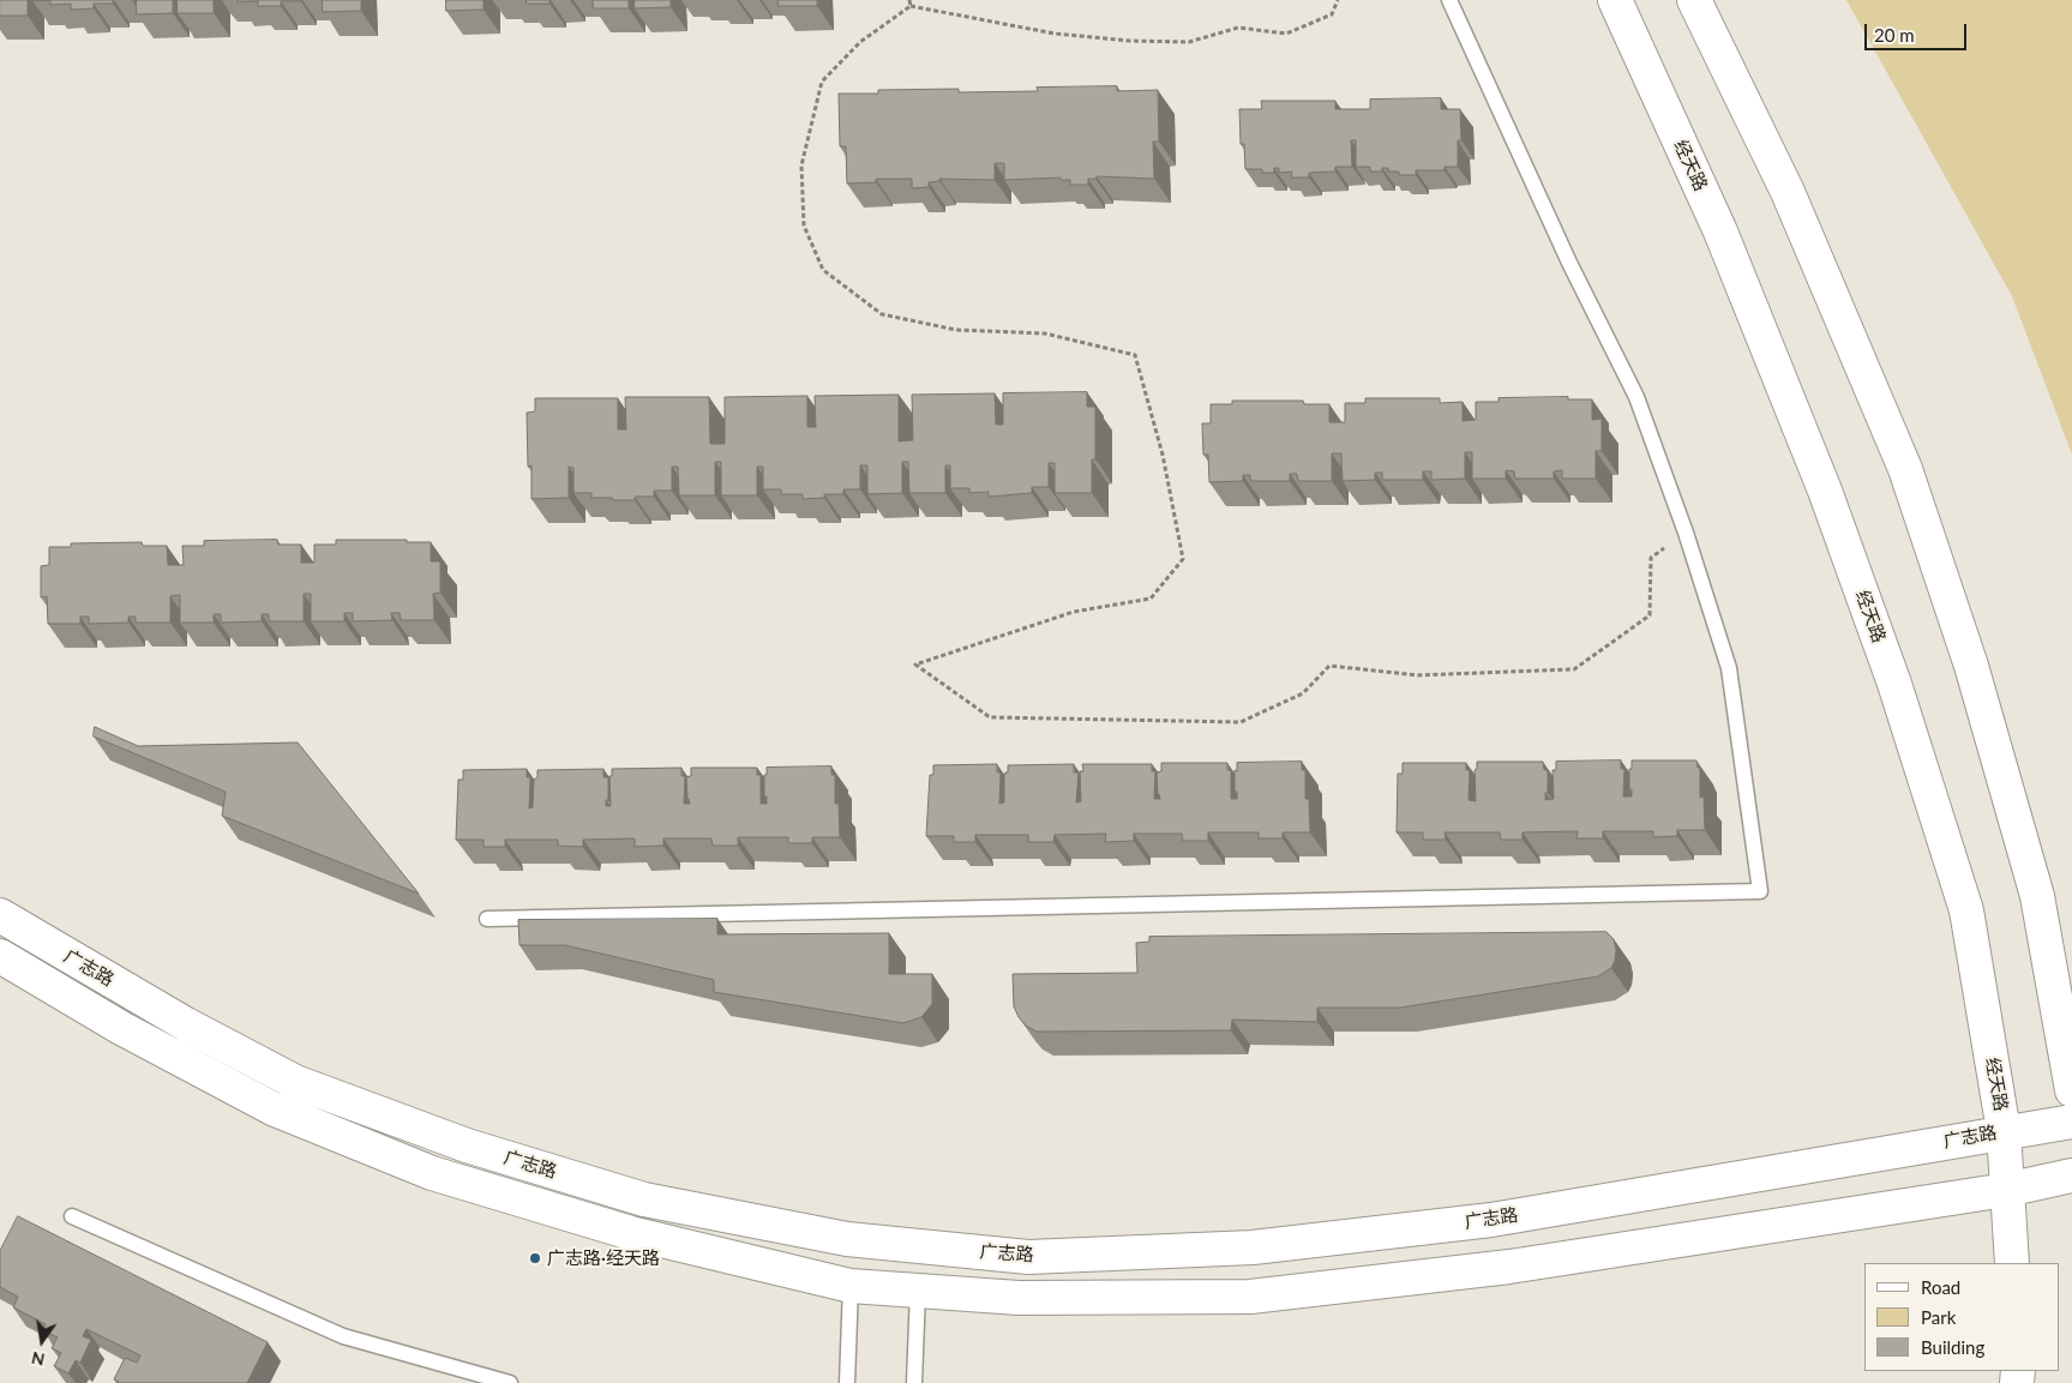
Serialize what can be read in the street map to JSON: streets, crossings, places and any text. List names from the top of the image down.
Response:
{
  "streets": {
    "street": ["经天路", "广志路"]
  },
  "crossings": [
    ["经天路", "广志路"]
  ],
  "places": ["广志路·经天路"],
  "legend": ["Road", "Park", "Building"],
  "scale_bar": "20 m",
  "north": "bottom"
}
